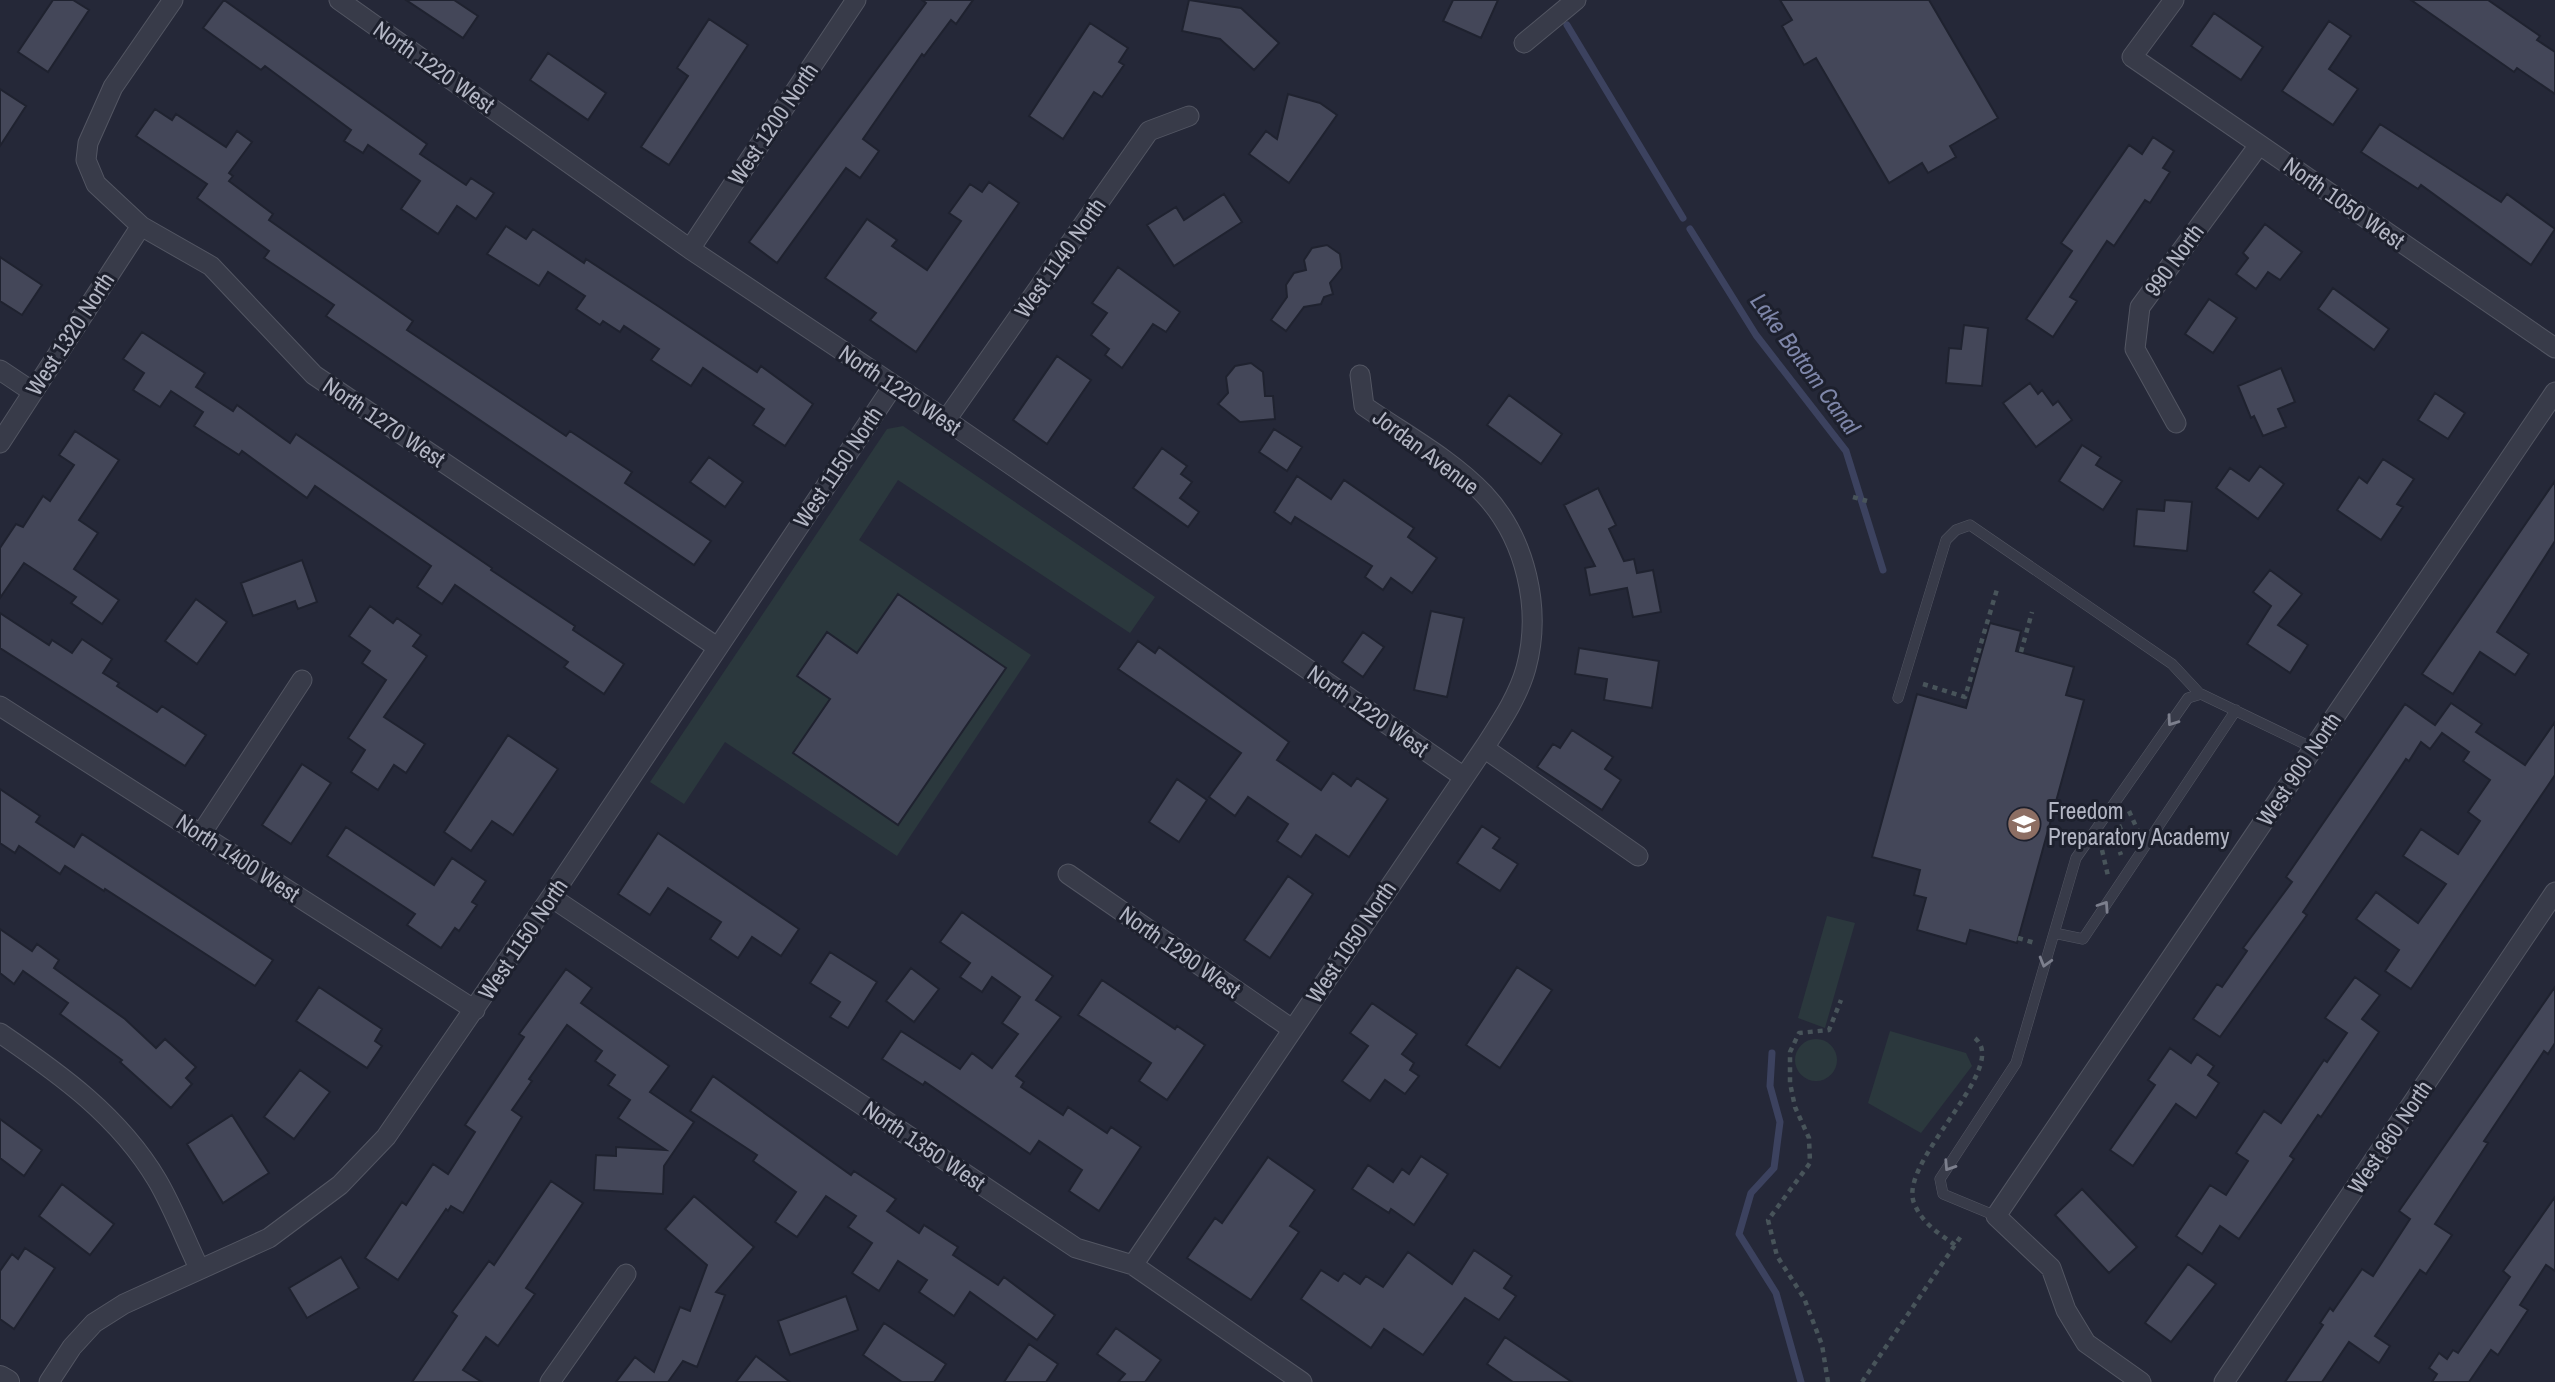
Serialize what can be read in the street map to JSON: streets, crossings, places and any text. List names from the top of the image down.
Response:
{
  "streets": {
    "street": [
      "North 1220 West",
      "West 1200 North",
      "North 1050 West",
      "West 1140 North",
      "990 North",
      "West 1320 North",
      "North 1270 West",
      "Jordan Avenue",
      "West 1150 North",
      "West 900 North",
      "North 1400 West",
      "West 1050 North",
      "North 1290 West",
      "West 860 North",
      "North 1350 West"
    ]
  },
  "crossings": [
    ["North 1220 West", "West 1200 North"],
    ["North 1220 West", "West 1140 North"],
    ["North 1220 West", "West 1150 North"],
    ["North 1220 West", "West 1050 North"],
    ["North 1050 West", "990 North"],
    ["West 1320 North", "North 1270 West"],
    ["North 1270 West", "West 1150 North"],
    ["Jordan Avenue", "West 1050 North"],
    ["West 1150 North", "North 1400 West"],
    ["West 1150 North", "North 1350 West"],
    ["West 1050 North", "North 1290 West"],
    ["West 1050 North", "North 1350 West"]
  ],
  "water": ["Lake Bottom Canal"],
  "places": {
    "school or university": ["Freedom Preparatory Academy"]
  }
}
